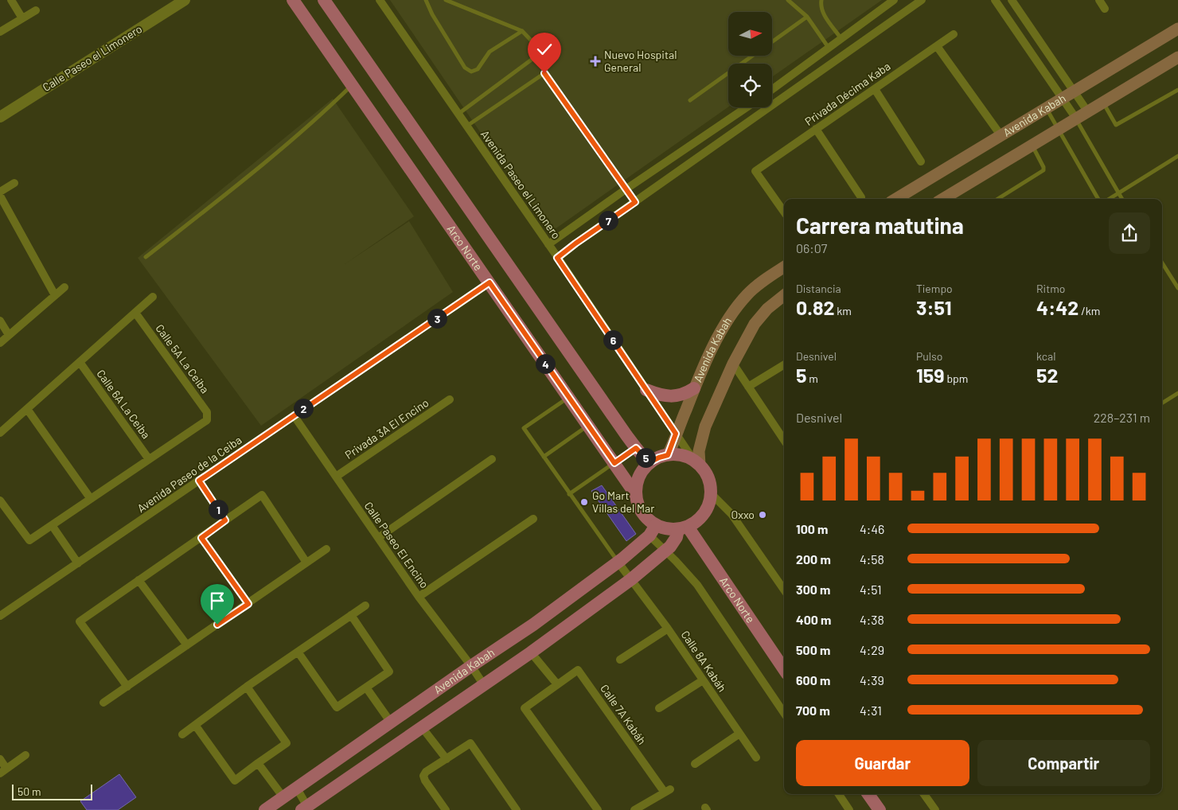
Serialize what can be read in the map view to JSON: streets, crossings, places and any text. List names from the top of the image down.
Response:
{
  "streets": {
    "main road": ["Avenida Kabah", "Arco Norte"],
    "street": [
      "Calle Paseo el Limonero",
      "Privada Décima Kaba",
      "Avenida Paseo el Limonero",
      "Calle 5A La Ceiba",
      "Calle 6A La Ceiba",
      "Privada 3A El Encino",
      "Avenida Paseo de la Ceiba",
      "Calle Paseo El Encino",
      "Calle 8A Kabáh",
      "Calle 7A Kabáh"
    ]
  },
  "crossings": [
    ["Avenida Kabah", "Avenida Paseo el Limonero"],
    ["Avenida Kabah", "Arco Norte"],
    ["Avenida Kabah", "Calle Paseo El Encino"],
    ["Avenida Kabah", "Calle 8A Kabáh"],
    ["Avenida Paseo el Limonero", "Arco Norte"],
    ["Arco Norte", "Avenida Paseo de la Ceiba"],
    ["Calle 5A La Ceiba", "Calle 6A La Ceiba"],
    ["Privada 3A El Encino", "Calle Paseo El Encino"],
    ["Avenida Paseo de la Ceiba", "Calle Paseo El Encino"]
  ],
  "places": {
    "health": ["Nuevo Hospital General"],
    "other": ["Go Mart Villas del Mar", "Oxxo"]
  },
  "scale_bar": "50 m",
  "north": "right",
  "page": {
    "heading": ["Carrera matutina", "06:07"],
    "pins": [
      "7",
      "3",
      "6",
      "4",
      "2",
      "5",
      "1"
    ],
    "stats": [
      ["Distancia", "0.82 km"],
      ["Tiempo", "3:51"],
      ["Ritmo", "4:42 /km"],
      ["Desnivel", "5 m"],
      ["Pulso", "159 bpm"],
      ["kcal", "52"]
    ],
    "chart": ["Desnivel", "228–231 m"],
    "list": [
      {
        "name": "100 m",
        "note": "4:46"
      },
      {
        "name": "200 m",
        "note": "4:58"
      },
      {
        "name": "300 m",
        "note": "4:51"
      },
      {
        "name": "400 m",
        "note": "4:38"
      },
      {
        "name": "500 m",
        "note": "4:29"
      },
      {
        "name": "600 m",
        "note": "4:39"
      },
      {
        "name": "700 m",
        "note": "4:31"
      }
    ],
    "buttons": ["Guardar", "Compartir"],
    "scale": "50 m"
  }
}
